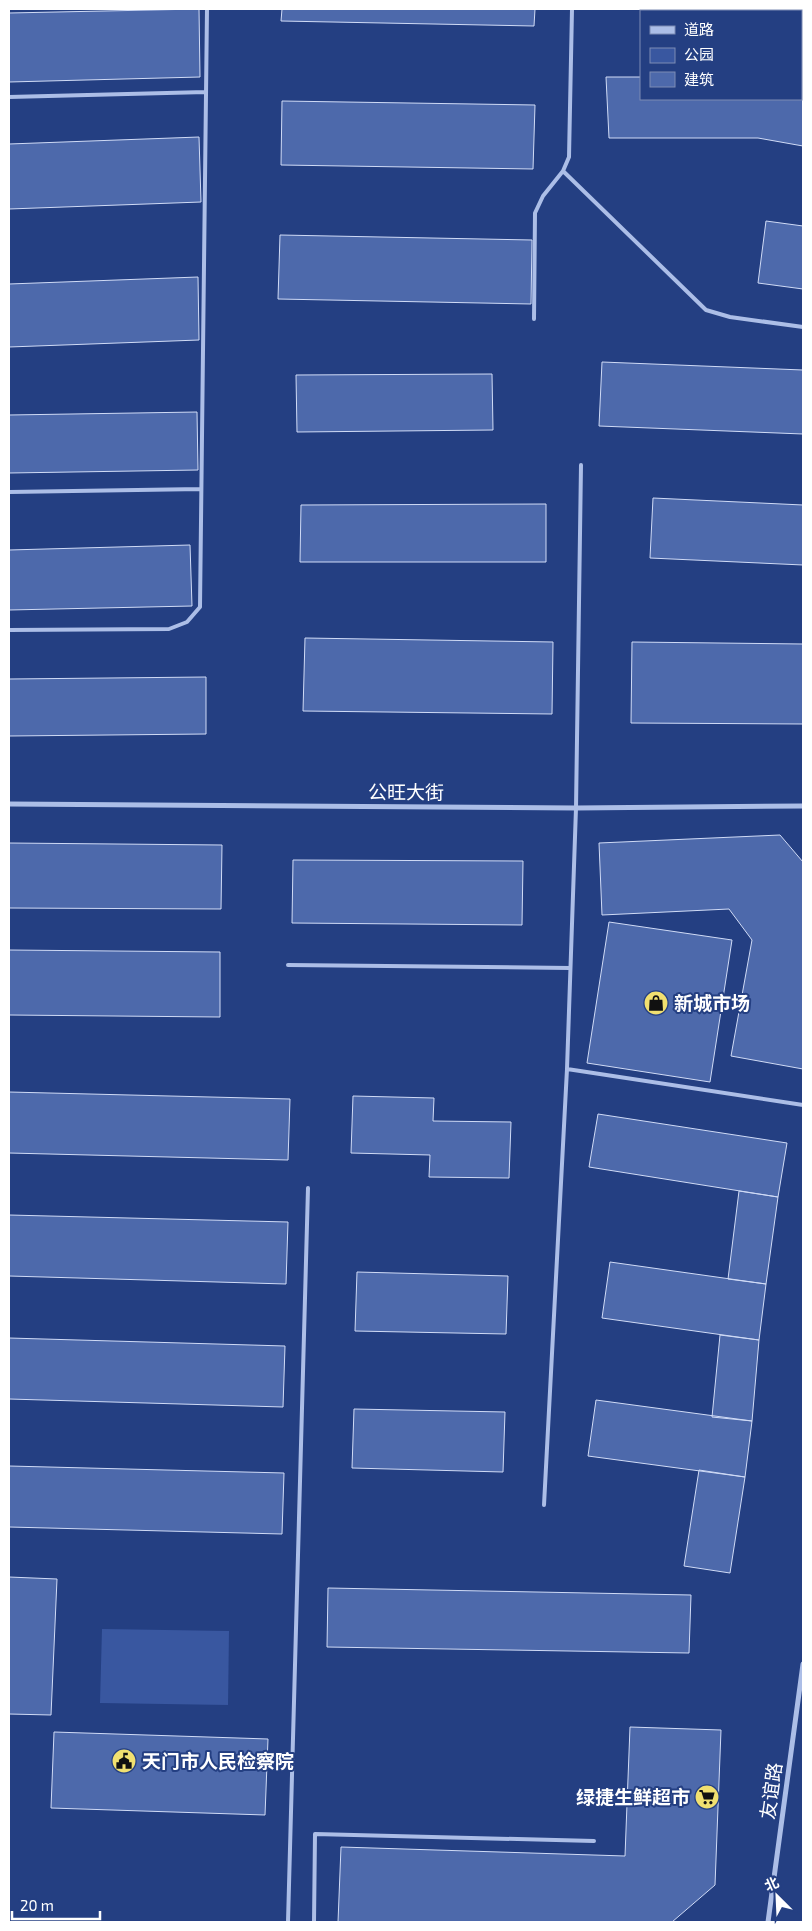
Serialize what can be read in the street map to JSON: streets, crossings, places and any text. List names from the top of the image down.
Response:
{
  "streets": {
    "street": ["公旺大街", "友谊路"]
  },
  "places": {
    "shop": ["新城市场"],
    "public building": ["天门市人民检察院"],
    "supermarket": ["绿捷生鲜超市"]
  },
  "legend": ["道路", "公园", "建筑"],
  "scale_bar": "20 m",
  "north": "top left"
}
